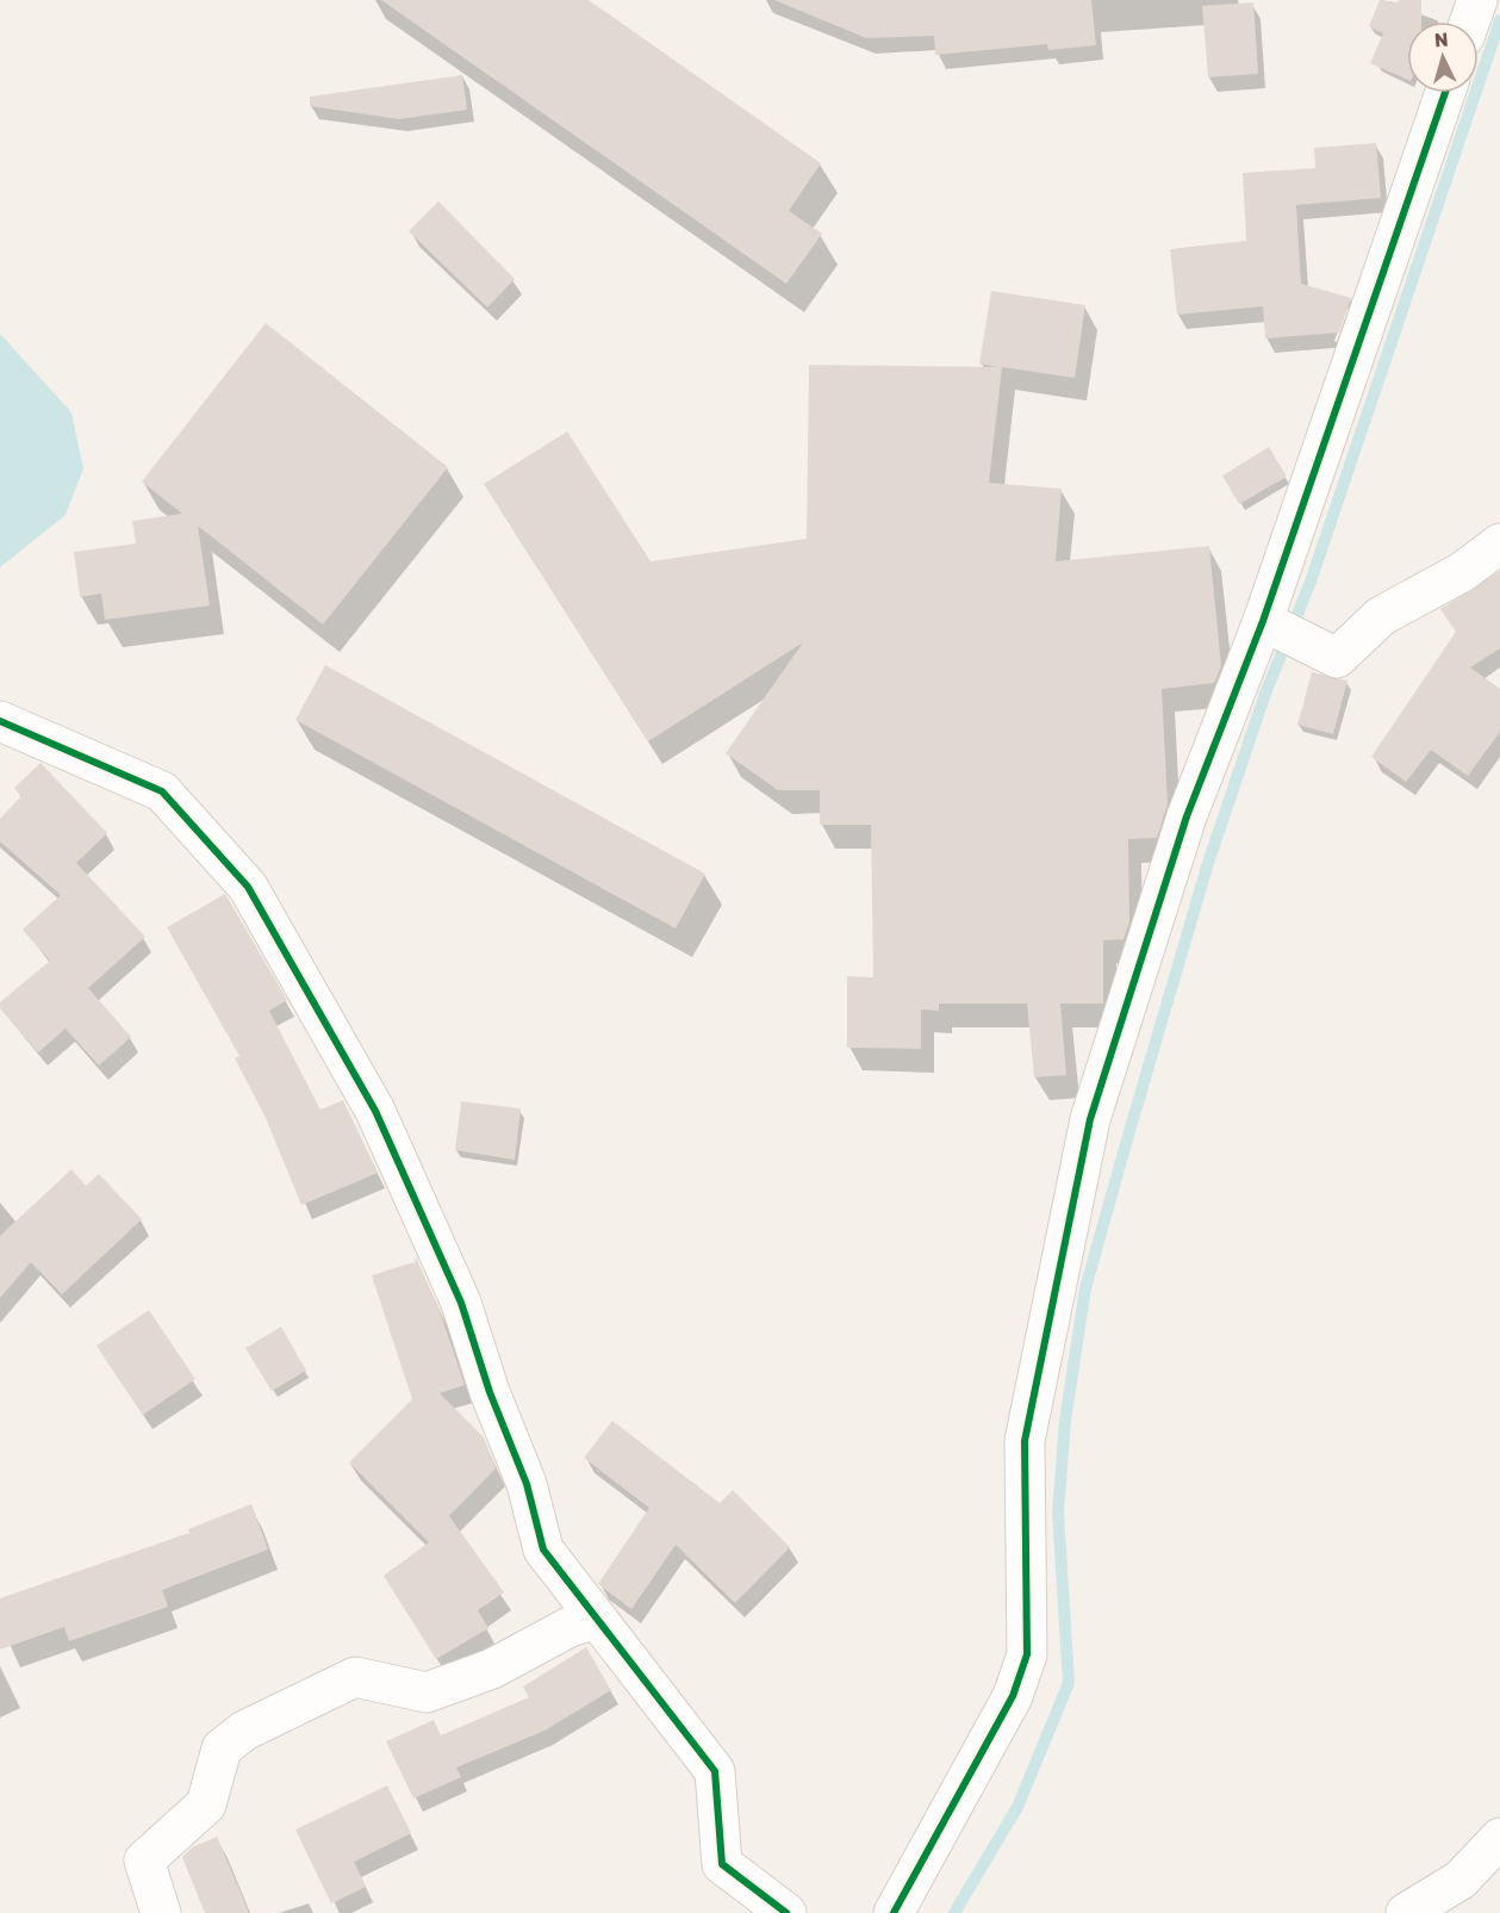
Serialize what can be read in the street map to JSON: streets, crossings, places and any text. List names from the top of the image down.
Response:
{
  "north": "top"
}
